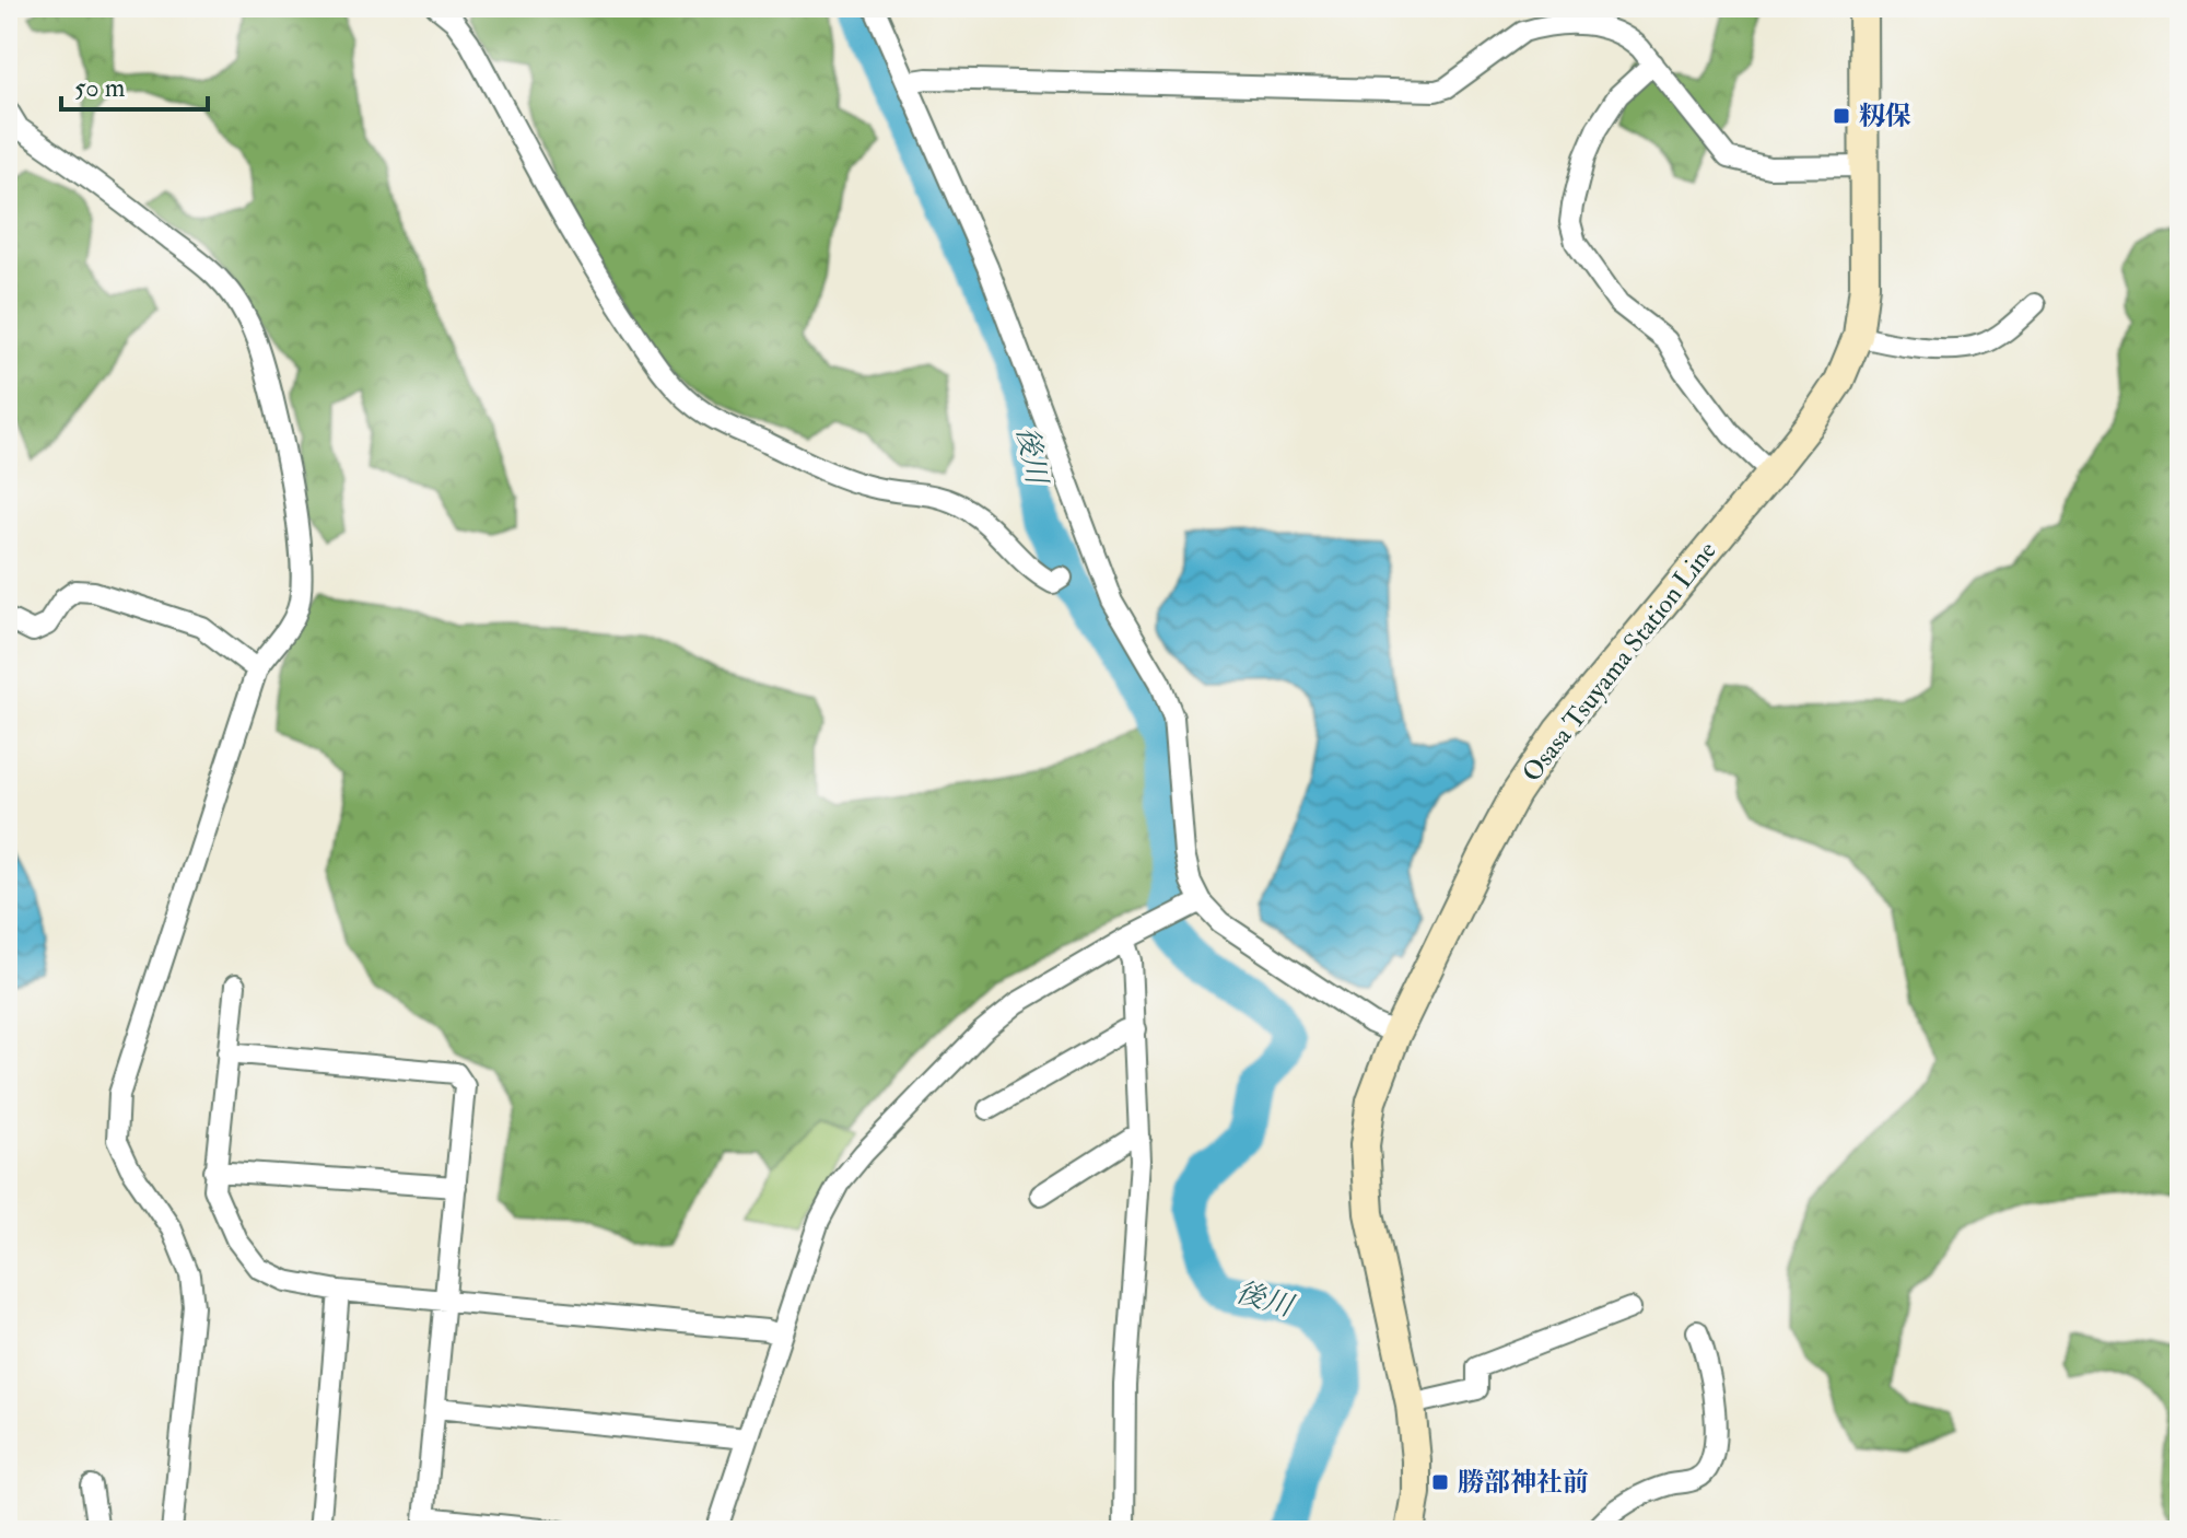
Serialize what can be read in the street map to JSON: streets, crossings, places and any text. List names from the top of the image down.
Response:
{
  "streets": {
    "main road": ["Osasa Tsuyama Station Line"]
  },
  "water": ["後川"],
  "places": {
    "transit": ["籾保", "勝部神社前"]
  },
  "scale_bar": "50 m"
}
